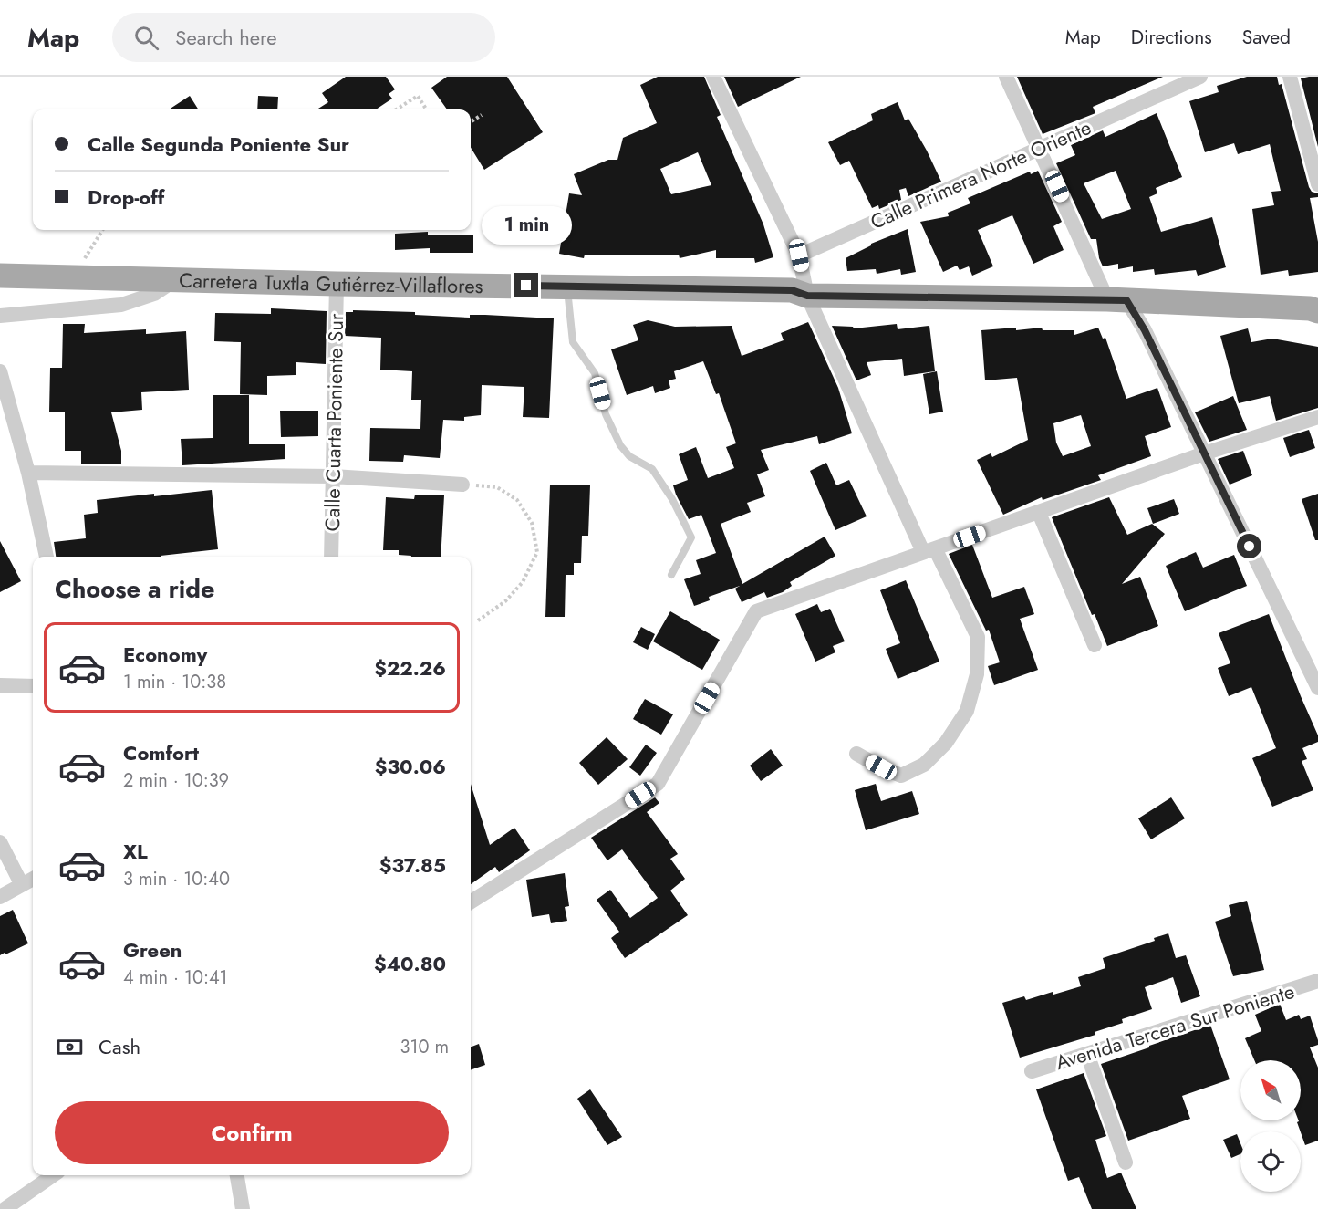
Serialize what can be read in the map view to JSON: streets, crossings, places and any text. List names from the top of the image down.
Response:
{
  "streets": {
    "main road": ["Carretera Tuxtla Gutiérrez-Villaflores"],
    "street": ["Calle Primera Norte Oriente", "Calle Cuarta Poniente Sur", "Avenida Tercera Sur Poniente"]
  },
  "crossings": [
    ["Carretera Tuxtla Gutiérrez-Villaflores", "Calle Cuarta Poniente Sur"]
  ],
  "north": "top left",
  "page": {
    "header": "Map",
    "search": "Search here",
    "nav": ["Map", "Directions", "Saved"],
    "banner": ["Calle Segunda Poniente Sur", "Drop-off"],
    "bubble": "1 min",
    "heading": "Choose a ride",
    "list": [
      {
        "name": "Economy",
        "note": "1 min · 10:38",
        "value": "$22.26"
      },
      {
        "name": "Comfort",
        "note": "2 min · 10:39",
        "value": "$30.06"
      },
      {
        "name": "XL",
        "note": "3 min · 10:40",
        "value": "$37.85"
      },
      {
        "name": "Green",
        "note": "4 min · 10:41",
        "value": "$40.80"
      }
    ],
    "pay": ["Cash", "310 m"],
    "buttons": "Confirm"
  }
}
